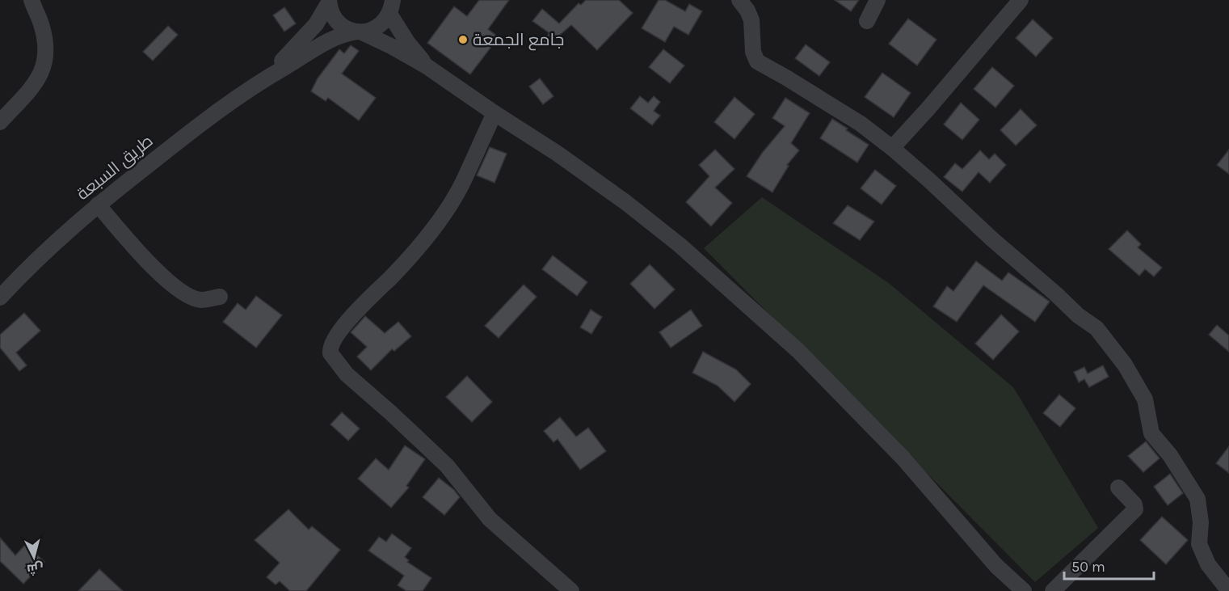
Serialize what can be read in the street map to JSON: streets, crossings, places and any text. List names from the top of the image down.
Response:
{
  "streets": {
    "street": ["طريق السبعة"]
  },
  "places": ["جامع الجمعة"],
  "scale_bar": "50 m",
  "north": "bottom"
}
